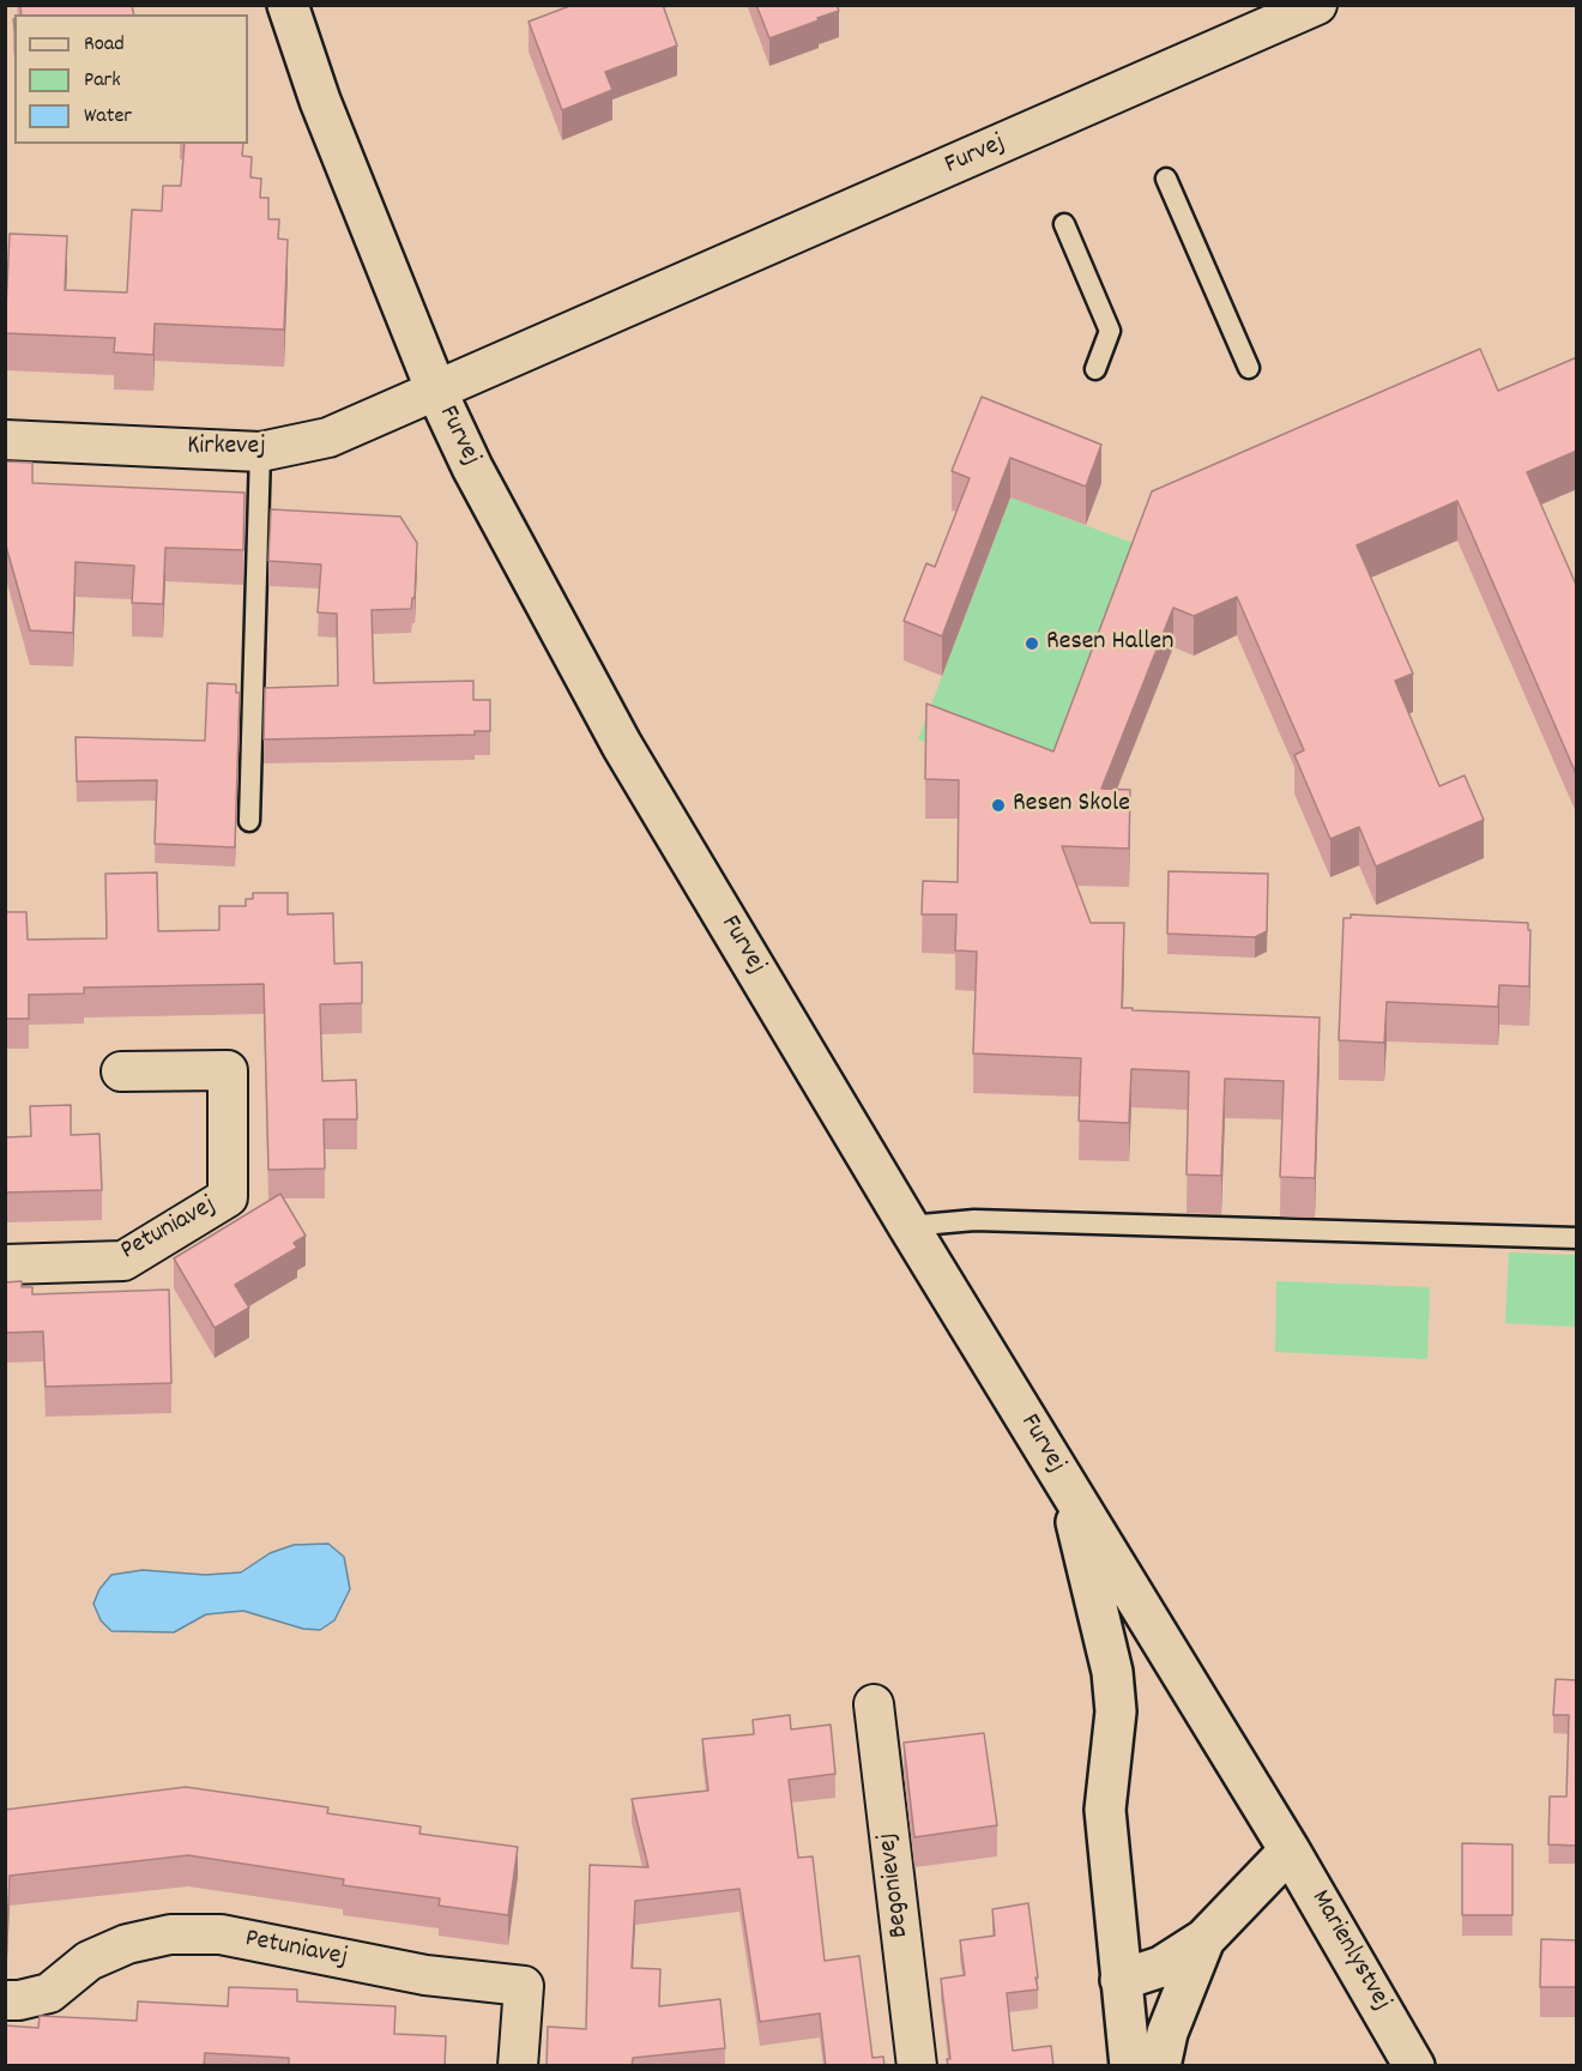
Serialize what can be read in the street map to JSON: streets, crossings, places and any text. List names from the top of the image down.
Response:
{
  "streets": {
    "main road": ["Furvej", "Marienlystvej"],
    "street": ["Kirkevej", "Petuniavej", "Begonievej"]
  },
  "crossings": [
    ["Furvej", "Kirkevej"],
    ["Furvej", "Marienlystvej"]
  ],
  "places": ["Resen Hallen", "Resen Skole"],
  "legend": ["Road", "Park", "Water"]
}
